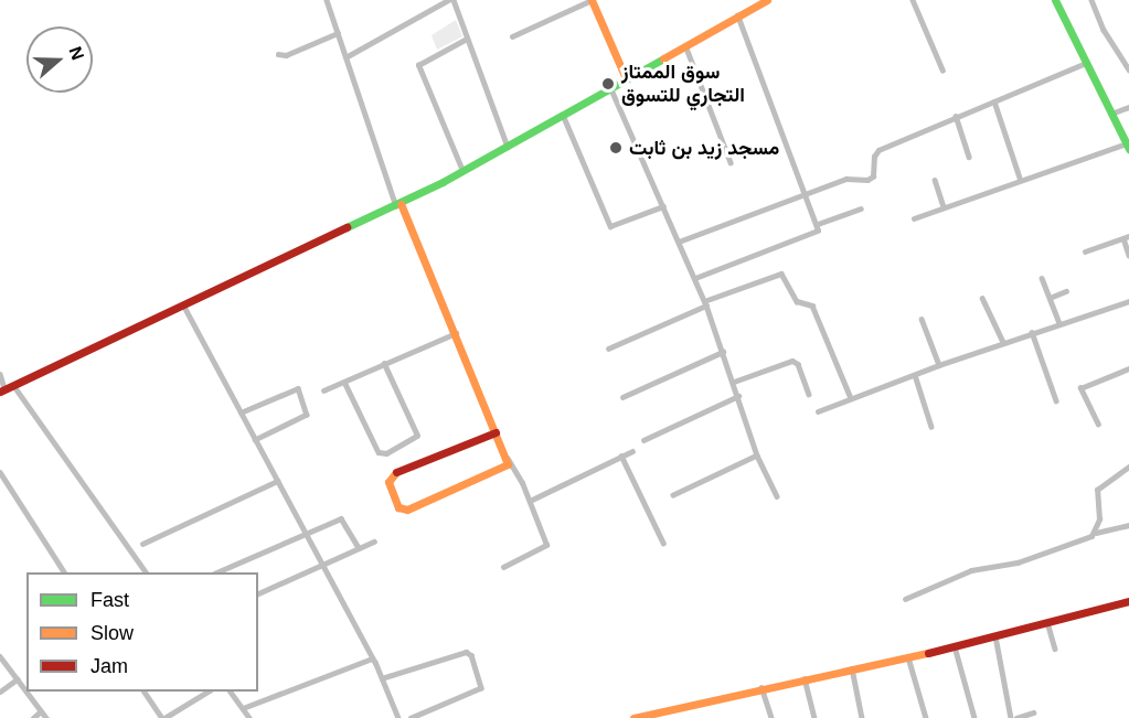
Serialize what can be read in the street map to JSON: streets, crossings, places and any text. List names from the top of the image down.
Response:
{
  "places": ["سوق الممتاز التجاري للتسوق", "مسجد زيد بن ثابت"],
  "legend": ["Fast", "Slow", "Jam"],
  "north": "right"
}
